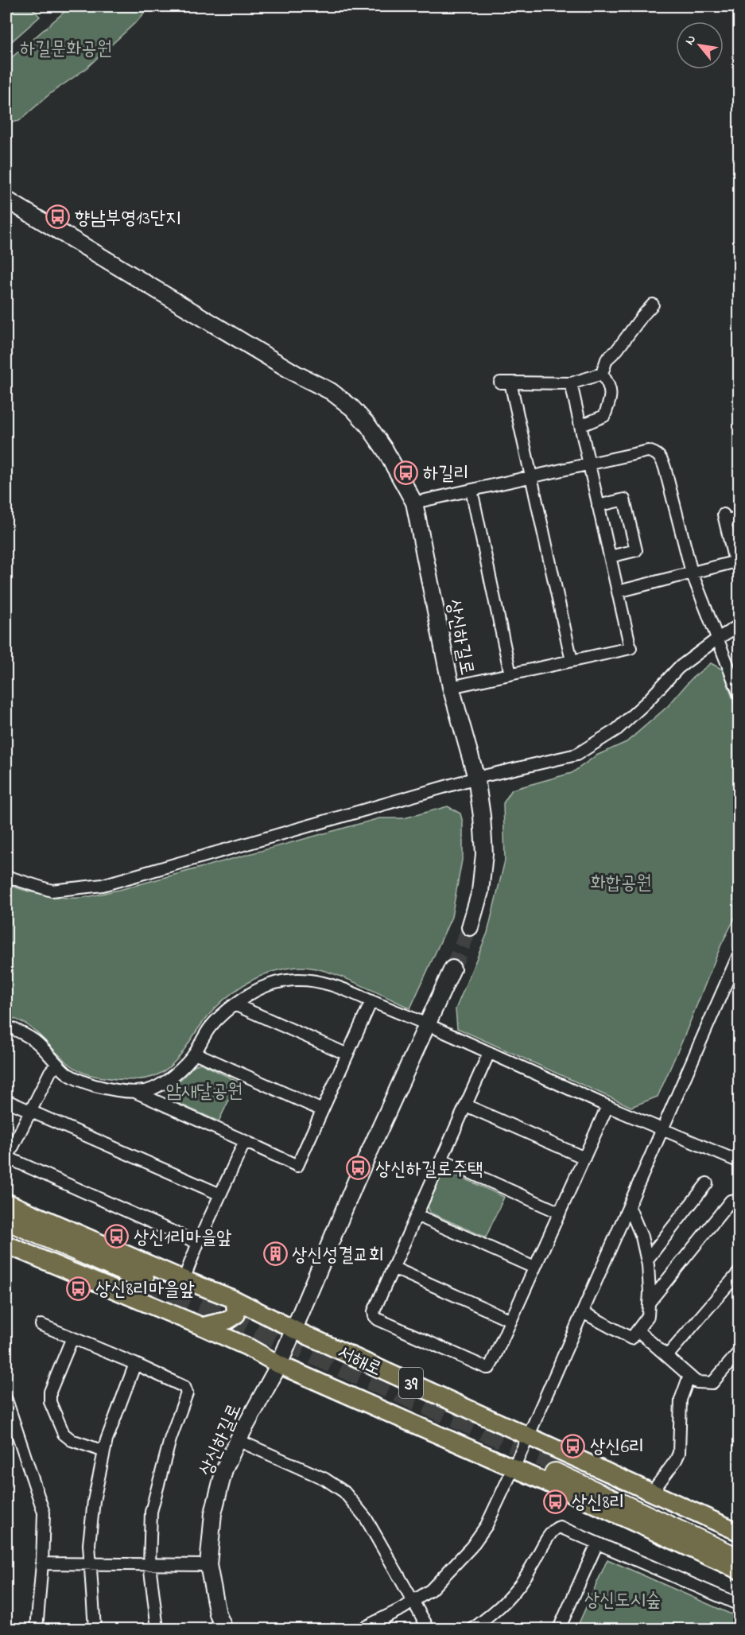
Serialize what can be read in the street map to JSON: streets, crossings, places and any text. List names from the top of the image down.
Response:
{
  "streets": {
    "highway": ["서해로", "39"],
    "street": ["상신하길로"]
  },
  "crossings": [
    ["상신하길로", "서해로"]
  ],
  "parks": [
    "하길문화공원",
    "화합공원",
    "암새달공원",
    "상신도시숲"
  ],
  "places": {
    "bus stop": [
      "향남부영13단지",
      "하길리",
      "상신하길로주택",
      "상신1리마을앞",
      "상신8리마을앞",
      "상신6리",
      "상신8리"
    ],
    "building": ["상신성결교회"]
  },
  "north": "top left"
}
